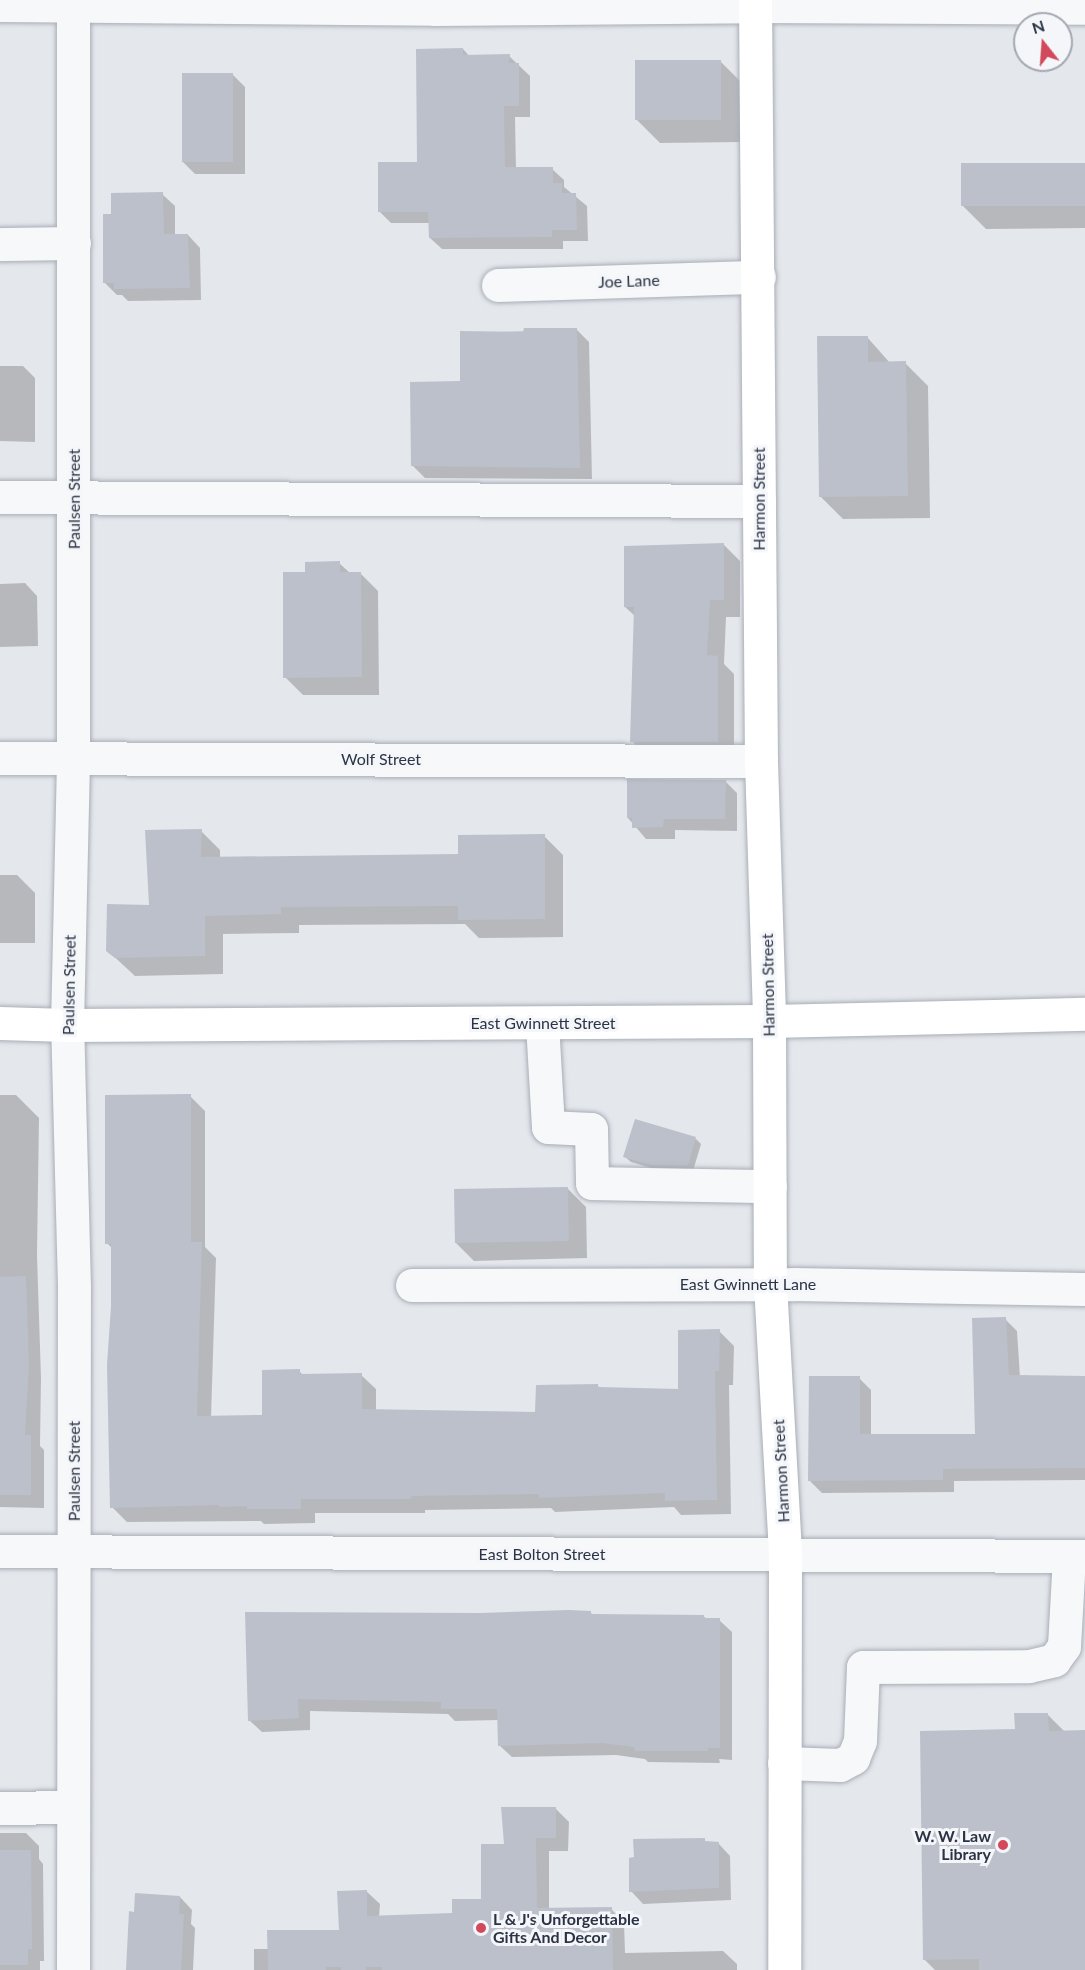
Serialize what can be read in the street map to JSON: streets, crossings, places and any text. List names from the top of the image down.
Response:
{
  "streets": {
    "main road": ["Harmon Street", "East Gwinnett Street"],
    "street": [
      "Joe Lane",
      "Paulsen Street",
      "Wolf Street",
      "East Gwinnett Lane",
      "East Bolton Street"
    ]
  },
  "crossings": [
    ["Joe Lane", "Harmon Street"],
    ["Paulsen Street", "Wolf Street"],
    ["Paulsen Street", "East Gwinnett Street"],
    ["Paulsen Street", "East Bolton Street"],
    ["Harmon Street", "Wolf Street"],
    ["Harmon Street", "East Gwinnett Street"],
    ["Harmon Street", "East Gwinnett Lane"],
    ["Harmon Street", "East Bolton Street"]
  ],
  "places": ["W. W. Law Library", "L & J's Unforgettable Gifts And Decor"],
  "north": "top"
}
